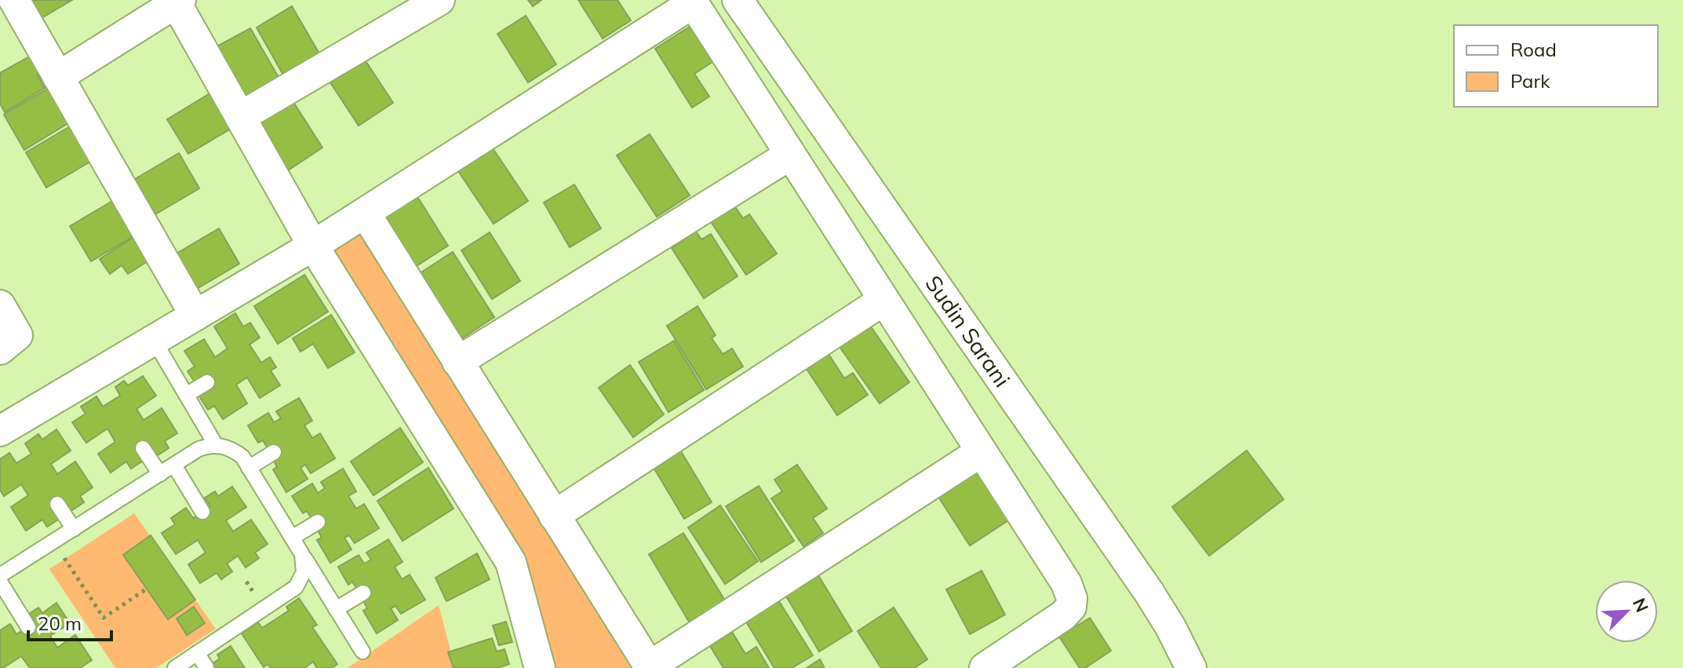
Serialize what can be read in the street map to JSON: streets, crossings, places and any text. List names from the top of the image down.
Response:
{
  "streets": {
    "street": ["Sudin Sarani"]
  },
  "legend": ["Road", "Park"],
  "scale_bar": "20 m",
  "north": "top right"
}
